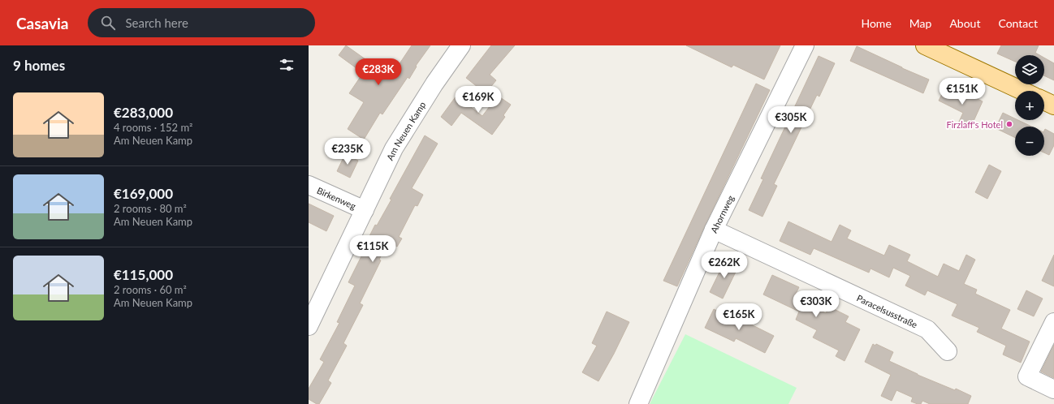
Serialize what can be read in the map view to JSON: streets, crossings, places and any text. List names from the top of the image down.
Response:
{
  "streets": {
    "street": [
      "Am Neuen Kamp",
      "Birkenweg",
      "Ahornweg",
      "Paracelsusstraße"
    ]
  },
  "crossings": [
    ["Am Neuen Kamp", "Birkenweg"],
    ["Ahornweg", "Paracelsusstraße"]
  ],
  "places": ["Firzlaff's Hotel"],
  "page": {
    "header": "Casavia",
    "search": "Search here",
    "nav": [
      "Home",
      "Map",
      "About",
      "Contact"
    ],
    "heading": "9 homes",
    "map_buttons": ["+", "−"],
    "price": [
      "€283K",
      "€151K",
      "€169K",
      "€305K",
      "€235K",
      "€115K",
      "€262K",
      "€303K",
      "€165K"
    ],
    "list": [
      {
        "name": "€283,000",
        "note": "4 rooms · 152 m² · Am Neuen Kamp"
      },
      {
        "name": "€169,000",
        "note": "2 rooms · 80 m² · Am Neuen Kamp"
      },
      {
        "name": "€115,000",
        "note": "2 rooms · 60 m² · Am Neuen Kamp"
      }
    ]
  }
}
